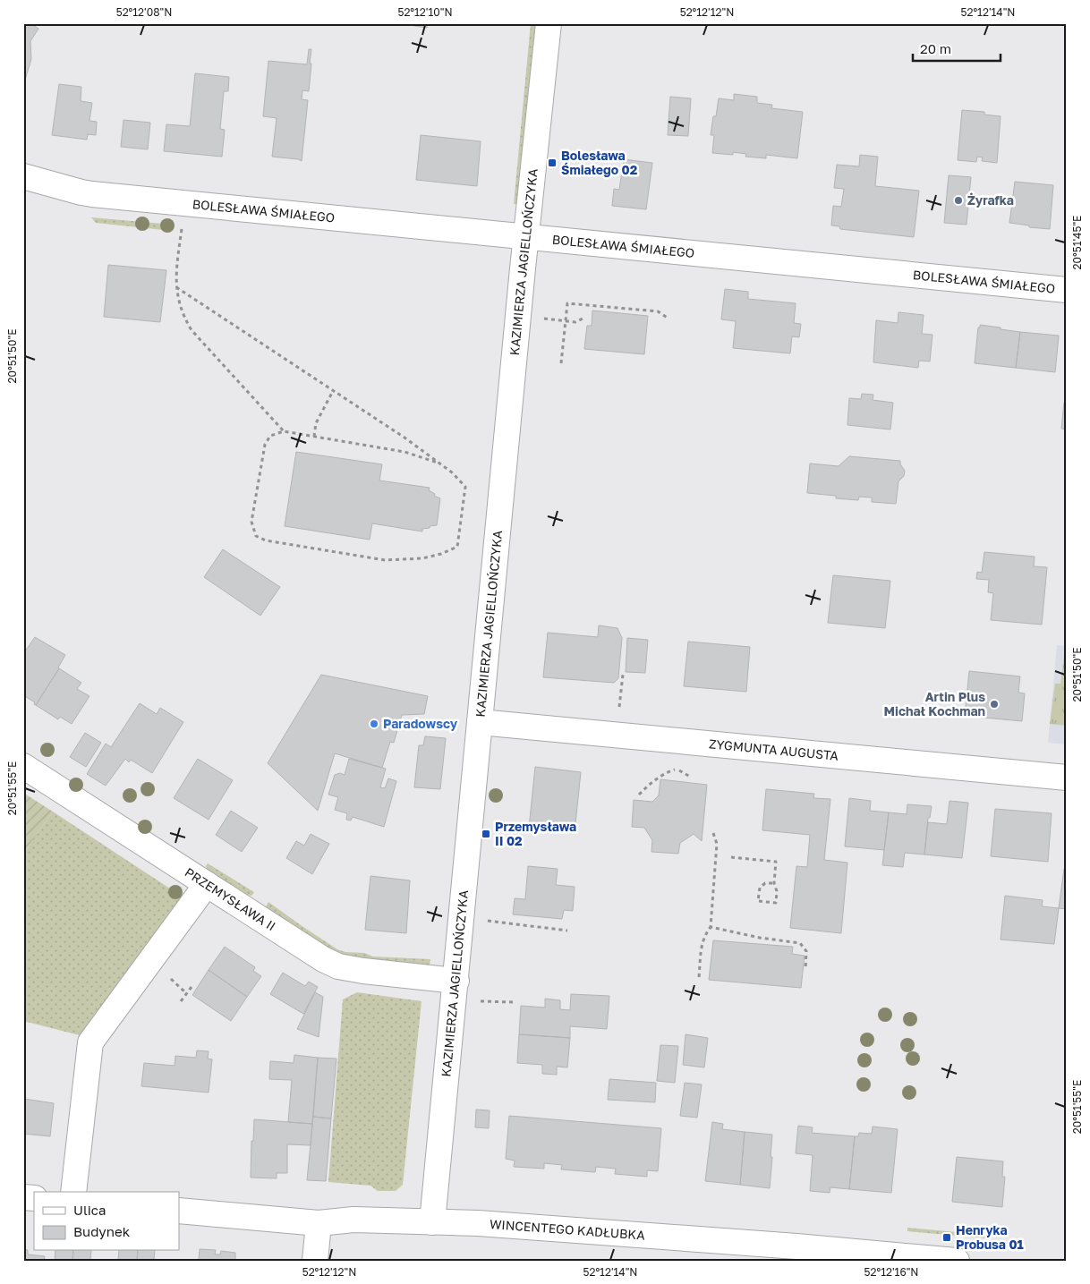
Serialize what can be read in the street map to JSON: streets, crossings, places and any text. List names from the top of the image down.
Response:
{
  "streets": {
    "street": [
      "BOLESŁAWA ŚMIAŁEGO",
      "KAZIMIERZA JAGIELLOŃCZYKA",
      "ZYGMUNTA AUGUSTA",
      "PRZEMYSŁAWA II",
      "WINCENTEGO KADŁUBKA"
    ]
  },
  "crossings": [
    ["BOLESŁAWA ŚMIAŁEGO", "KAZIMIERZA JAGIELLOŃCZYKA"],
    ["KAZIMIERZA JAGIELLOŃCZYKA", "ZYGMUNTA AUGUSTA"],
    ["KAZIMIERZA JAGIELLOŃCZYKA", "PRZEMYSŁAWA II"],
    ["KAZIMIERZA JAGIELLOŃCZYKA", "WINCENTEGO KADŁUBKA"]
  ],
  "places": {
    "transit": ["Bolesława Śmiałego 02", "Przemysława II 02", "Henryka Probusa 01"],
    "other": ["Żyrafka", "Artin Plus Michał Kochman", "Paradowscy"]
  },
  "legend": ["Ulica", "Budynek"],
  "scale_bar": "20 m",
  "coordinates": [
    "52°12'08\"N",
    "52°12'10\"N",
    "52°12'12\"N",
    "52°12'14\"N",
    "20°51'45\"E",
    "20°51'50\"E",
    "20°51'55\"E",
    "52°12'16\"N"
  ]
}
